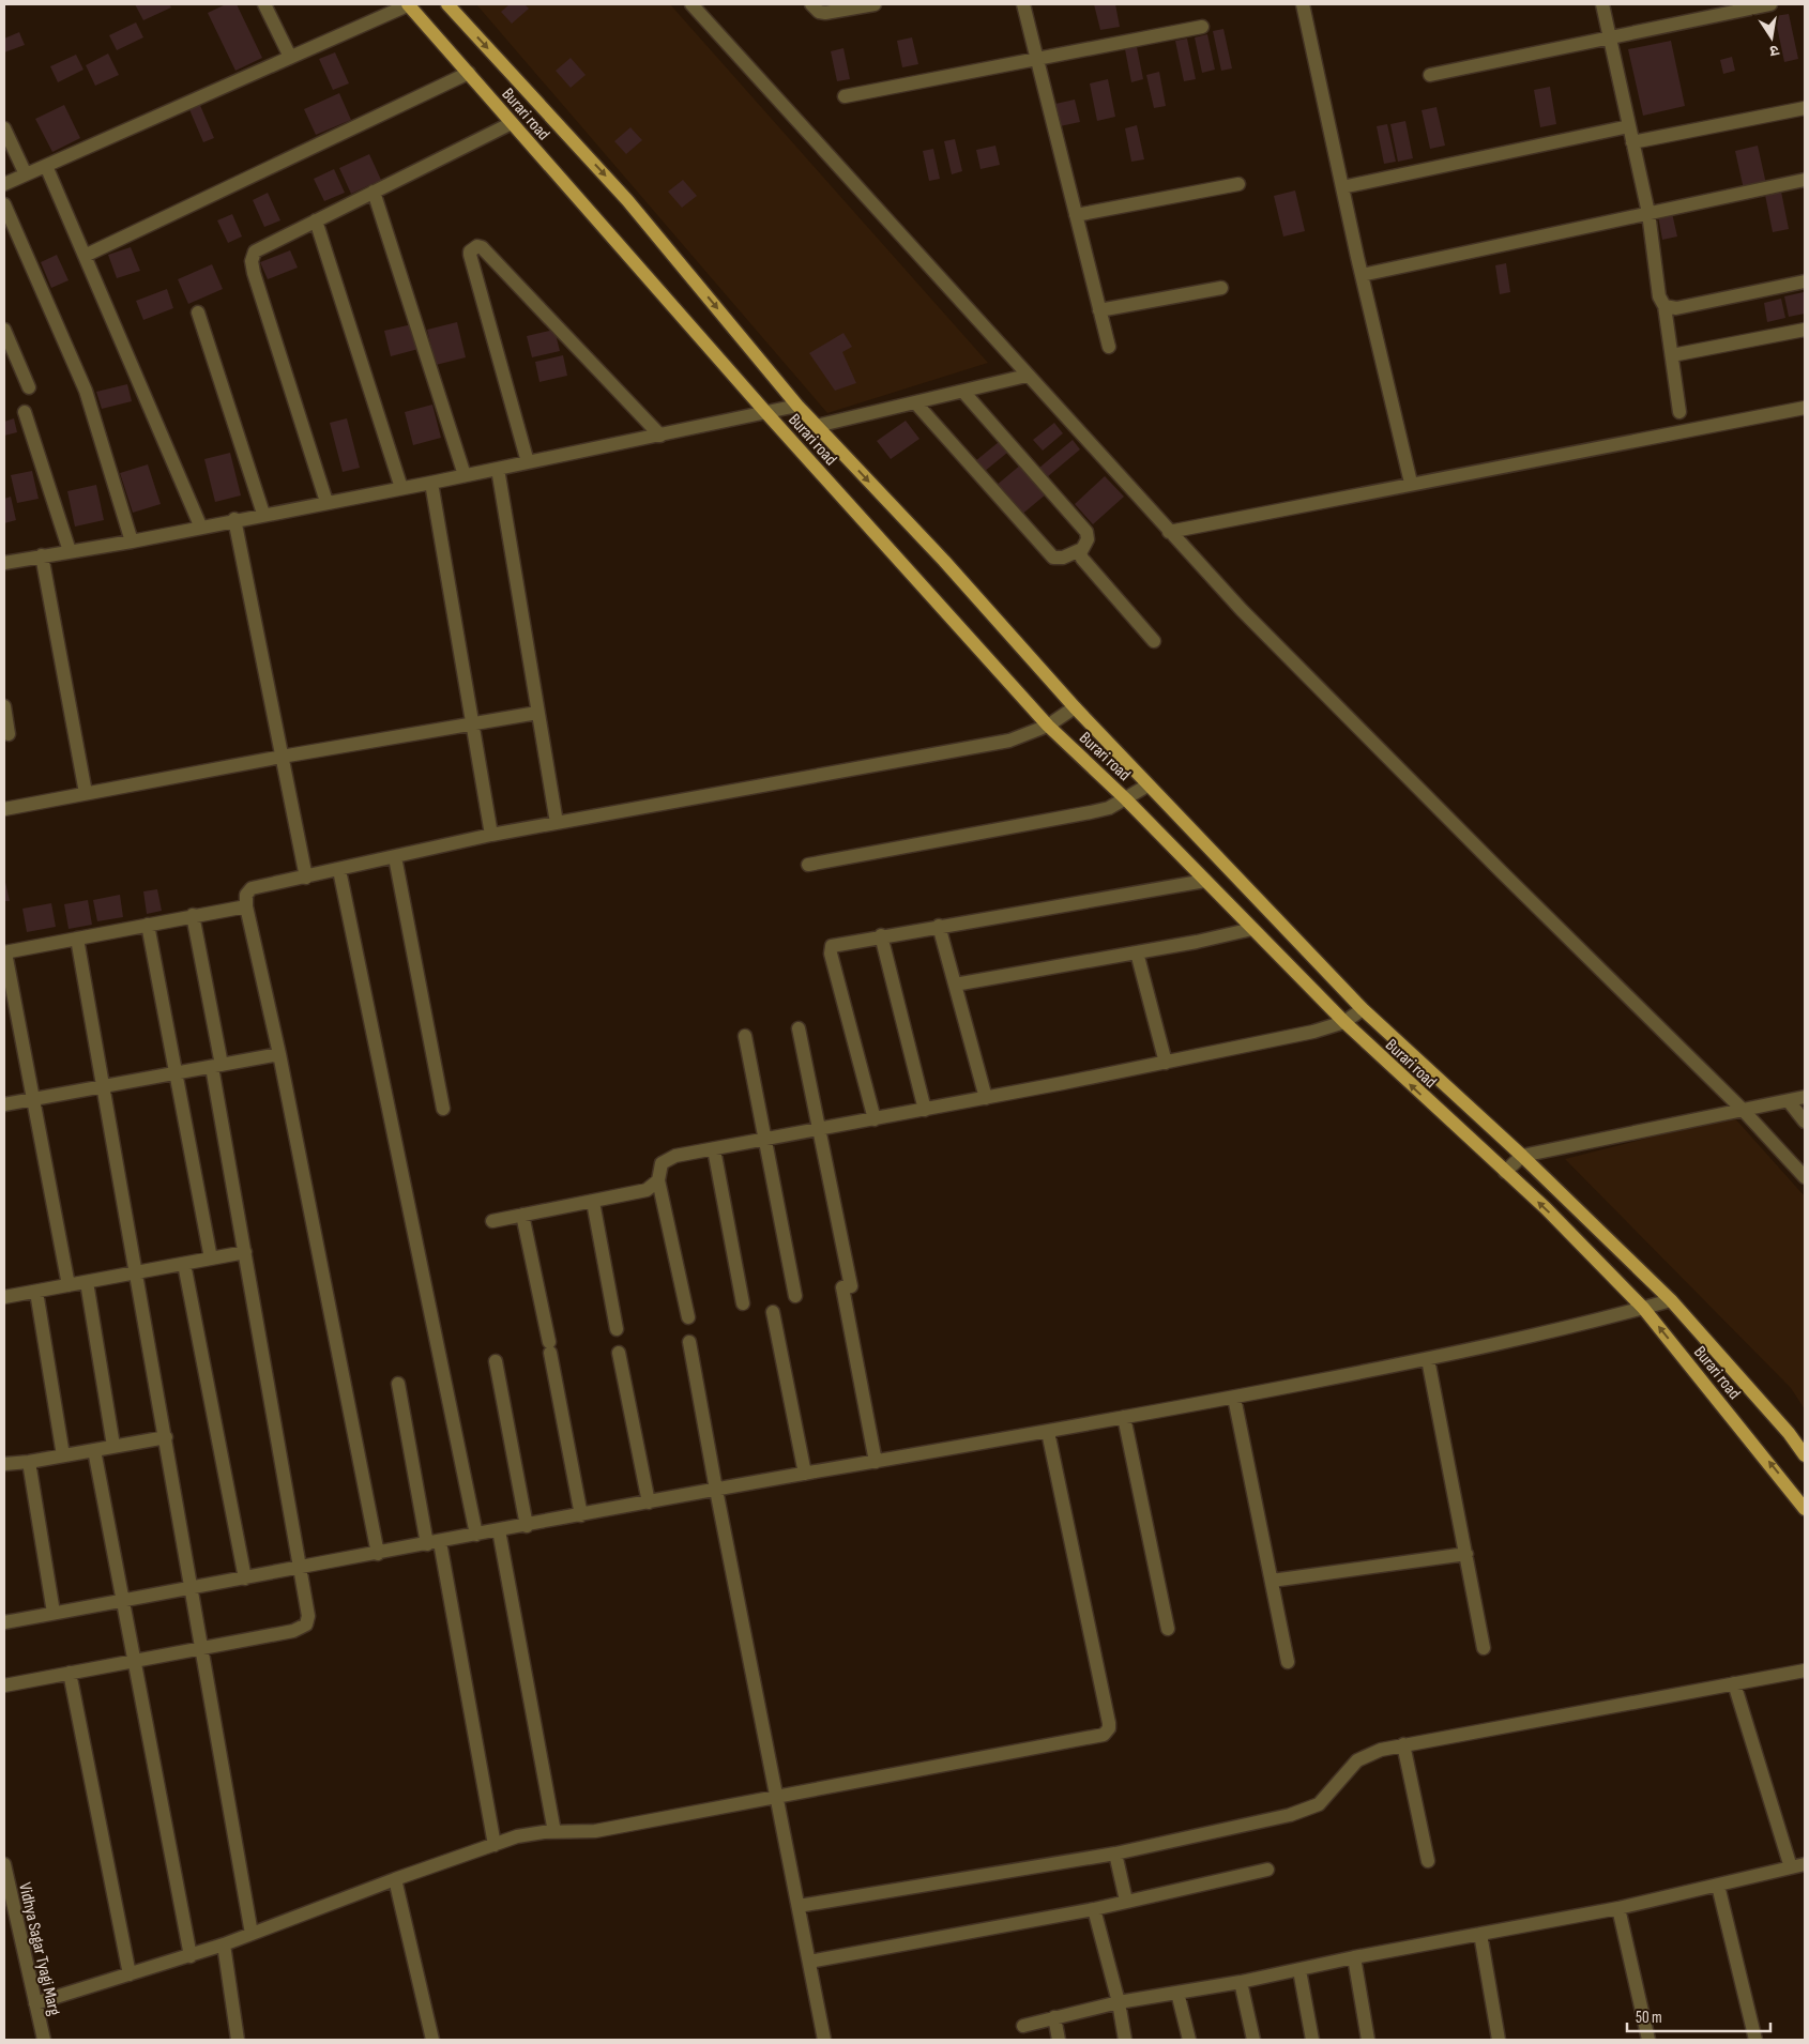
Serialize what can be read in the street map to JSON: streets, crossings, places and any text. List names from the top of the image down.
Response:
{
  "streets": {
    "main road": ["Burari road"],
    "street": ["Vidhya Sagar Tyagi Marg"]
  },
  "scale_bar": "50 m",
  "north": "bottom"
}
